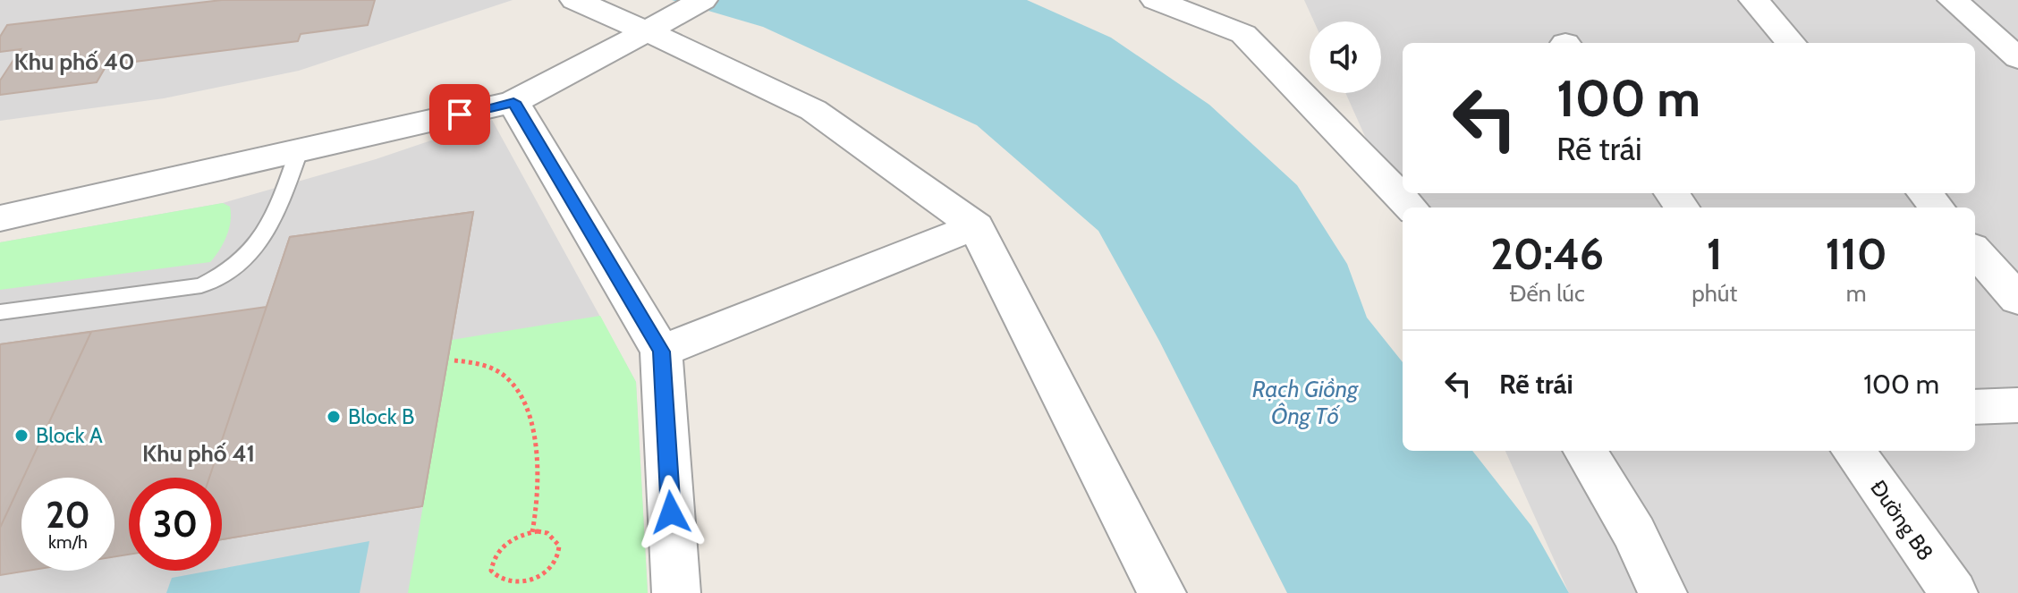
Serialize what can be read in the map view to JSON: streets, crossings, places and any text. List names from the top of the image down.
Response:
{
  "streets": {
    "street": ["Đường B8"]
  },
  "districts": ["Khu phố 40", "Khu phố 41"],
  "water": ["Rạch Giồng Ông Tố"],
  "places": ["Block B", "Block A"],
  "page": {
    "turn": ["100 m", "Rẽ trái"],
    "eta": [
      "20:46",
      "Đến lúc",
      "1",
      "phút",
      "110",
      "m"
    ],
    "list": [
      {
        "name": "Rẽ trái",
        "value": "100 m"
      }
    ],
    "speed": "20 km/h",
    "limit": "30"
  }
}
